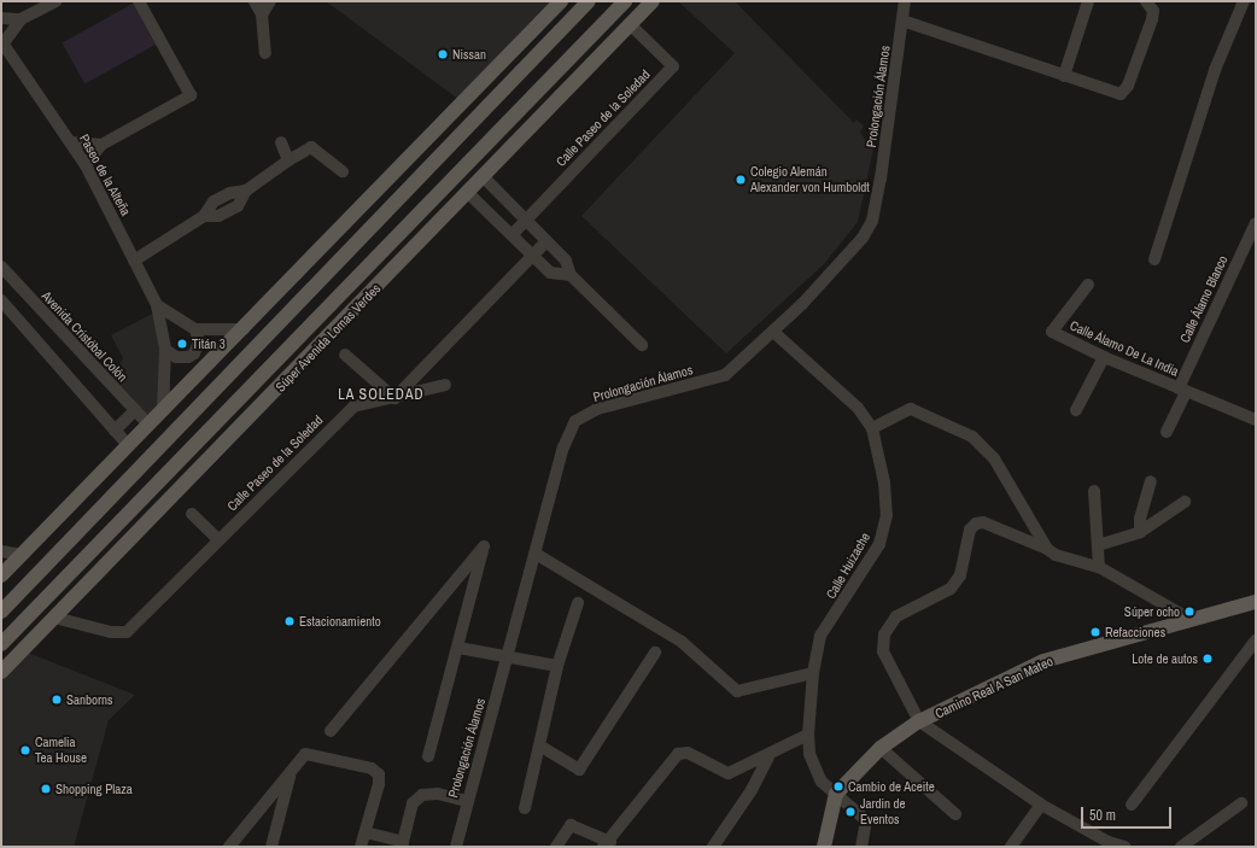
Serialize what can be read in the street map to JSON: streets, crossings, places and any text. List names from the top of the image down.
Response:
{
  "streets": {
    "main road": ["Súper Avenida Lomas Verdes", "Camino Real A San Mateo"],
    "street": [
      "Prolongación Álamos",
      "Calle Paseo de la Soledad",
      "Paseo de la Alteña",
      "Calle Álamo Blanco",
      "Avenida Cristóbal Colón",
      "Calle Álamo De La India",
      "Calle Huizache"
    ]
  },
  "crossings": [
    ["Prolongación Álamos", "Calle Huizache"],
    ["Calle Paseo de la Soledad", "Súper Avenida Lomas Verdes"],
    ["Calle Álamo Blanco", "Calle Álamo De La India"],
    ["Calle Huizache", "Camino Real A San Mateo"]
  ],
  "districts": ["LA SOLEDAD"],
  "places": [
    "Nissan",
    "Colegio Alemán Alexander von Humboldt",
    "Titán 3",
    "Súper ocho",
    "Estacionamiento",
    "Refacciones",
    "Lote de autos",
    "Sanborns",
    "Camelia Tea House",
    "Cambio de Aceite",
    "Shopping Plaza",
    "Jardin de Eventos"
  ],
  "scale_bar": "50 m"
}
